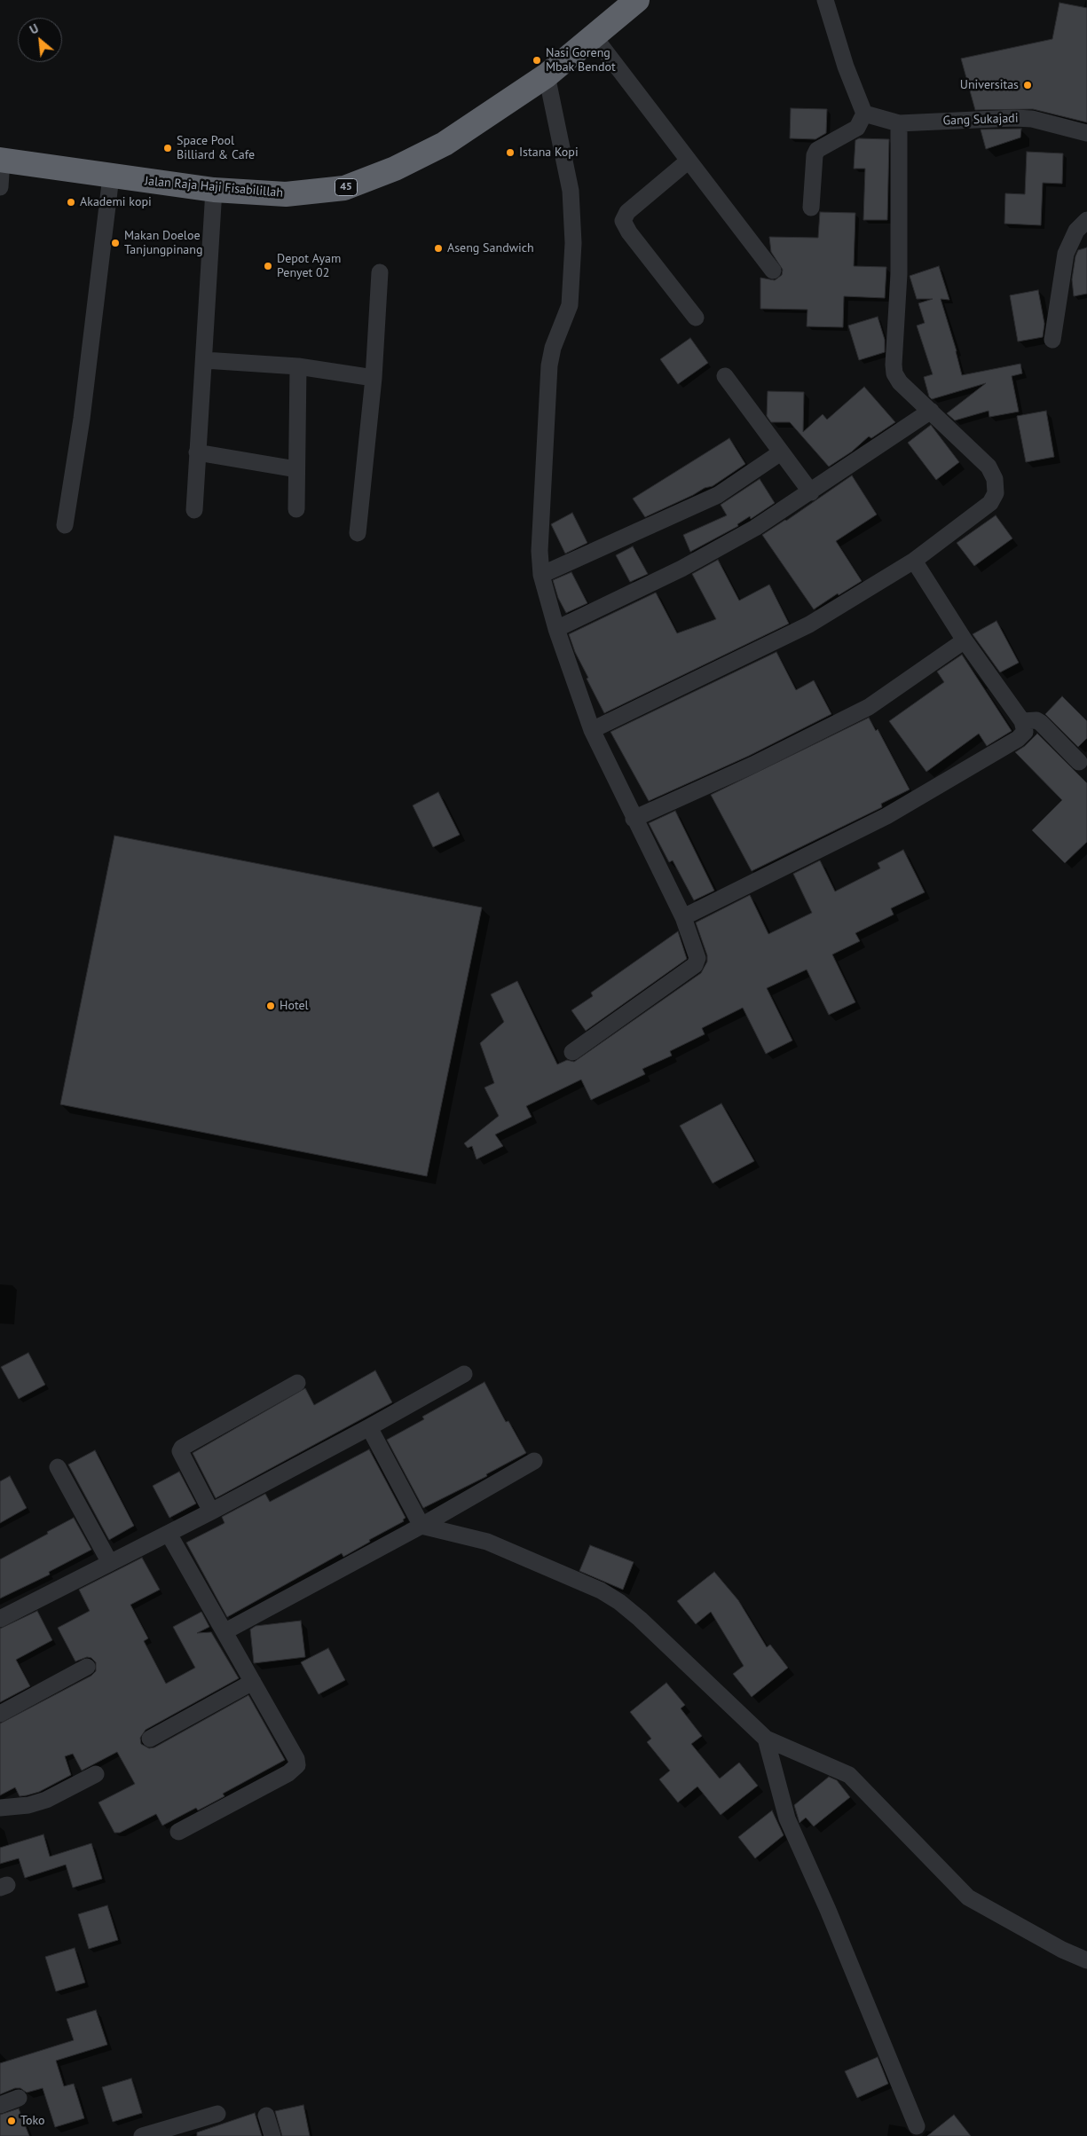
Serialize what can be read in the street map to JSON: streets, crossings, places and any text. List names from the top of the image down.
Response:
{
  "streets": {
    "highway": ["Jalan Raja Haji Fisabilillah", "45"],
    "street": ["Gang Sukajadi"]
  },
  "places": [
    "Nasi Goreng Mbak Bendot",
    "Universitas",
    "Space Pool Billiard & Cafe",
    "Istana Kopi",
    "Akademi kopi",
    "Makan Doeloe Tanjungpinang",
    "Aseng Sandwich",
    "Depot Ayam Penyet 02",
    "Hotel",
    "Toko"
  ],
  "north": "top left"
}
